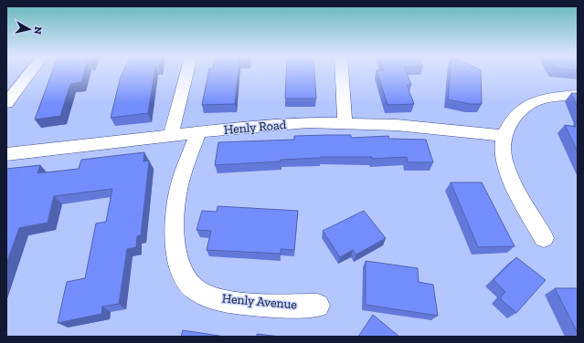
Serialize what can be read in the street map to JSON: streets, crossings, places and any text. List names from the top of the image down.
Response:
{
  "streets": {
    "street": ["Henly Road", "Henly Avenue"]
  },
  "crossings": [
    ["Henly Road", "Henly Avenue"]
  ],
  "north": "right"
}
